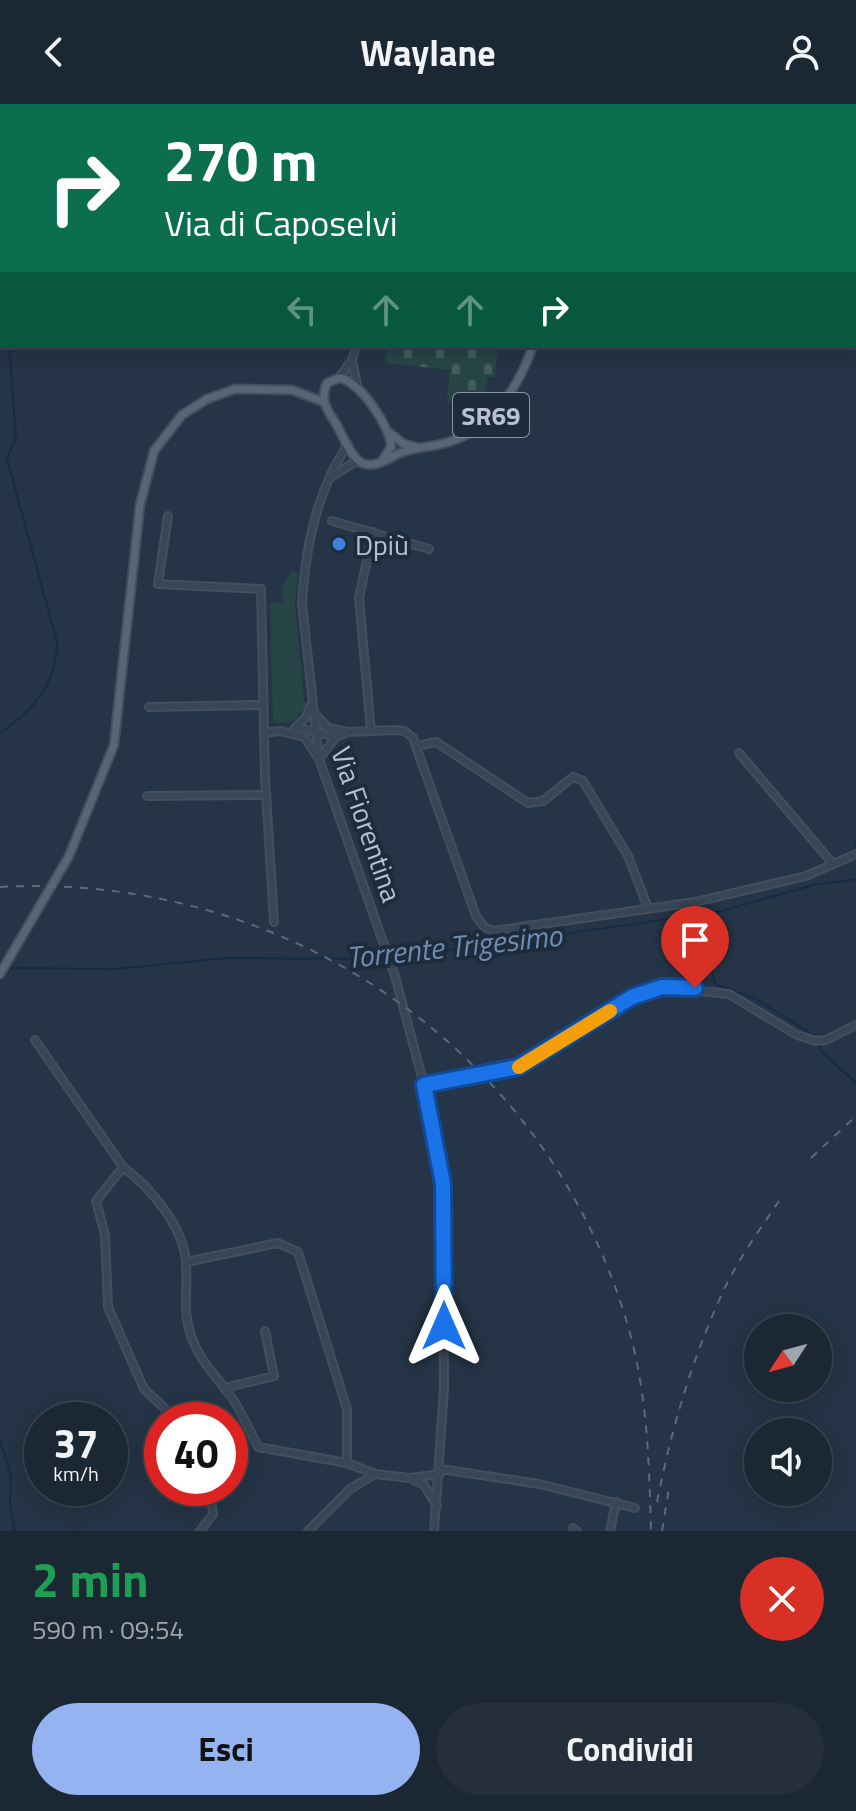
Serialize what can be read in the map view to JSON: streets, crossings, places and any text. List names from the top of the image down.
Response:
{
  "streets": {
    "main road": ["SR69"],
    "street": ["Via Fiorentina"]
  },
  "water": ["Torrente Trigesimo"],
  "places": ["Dpiù"],
  "north": "bottom left",
  "page": {
    "header": "Waylane",
    "turn": ["270 m", "Via di Caposelvi"],
    "speed": "37 km/h",
    "limit": "40",
    "heading": ["2 min", "590 m · 09:54"],
    "buttons": ["Esci", "Condividi"]
  }
}
